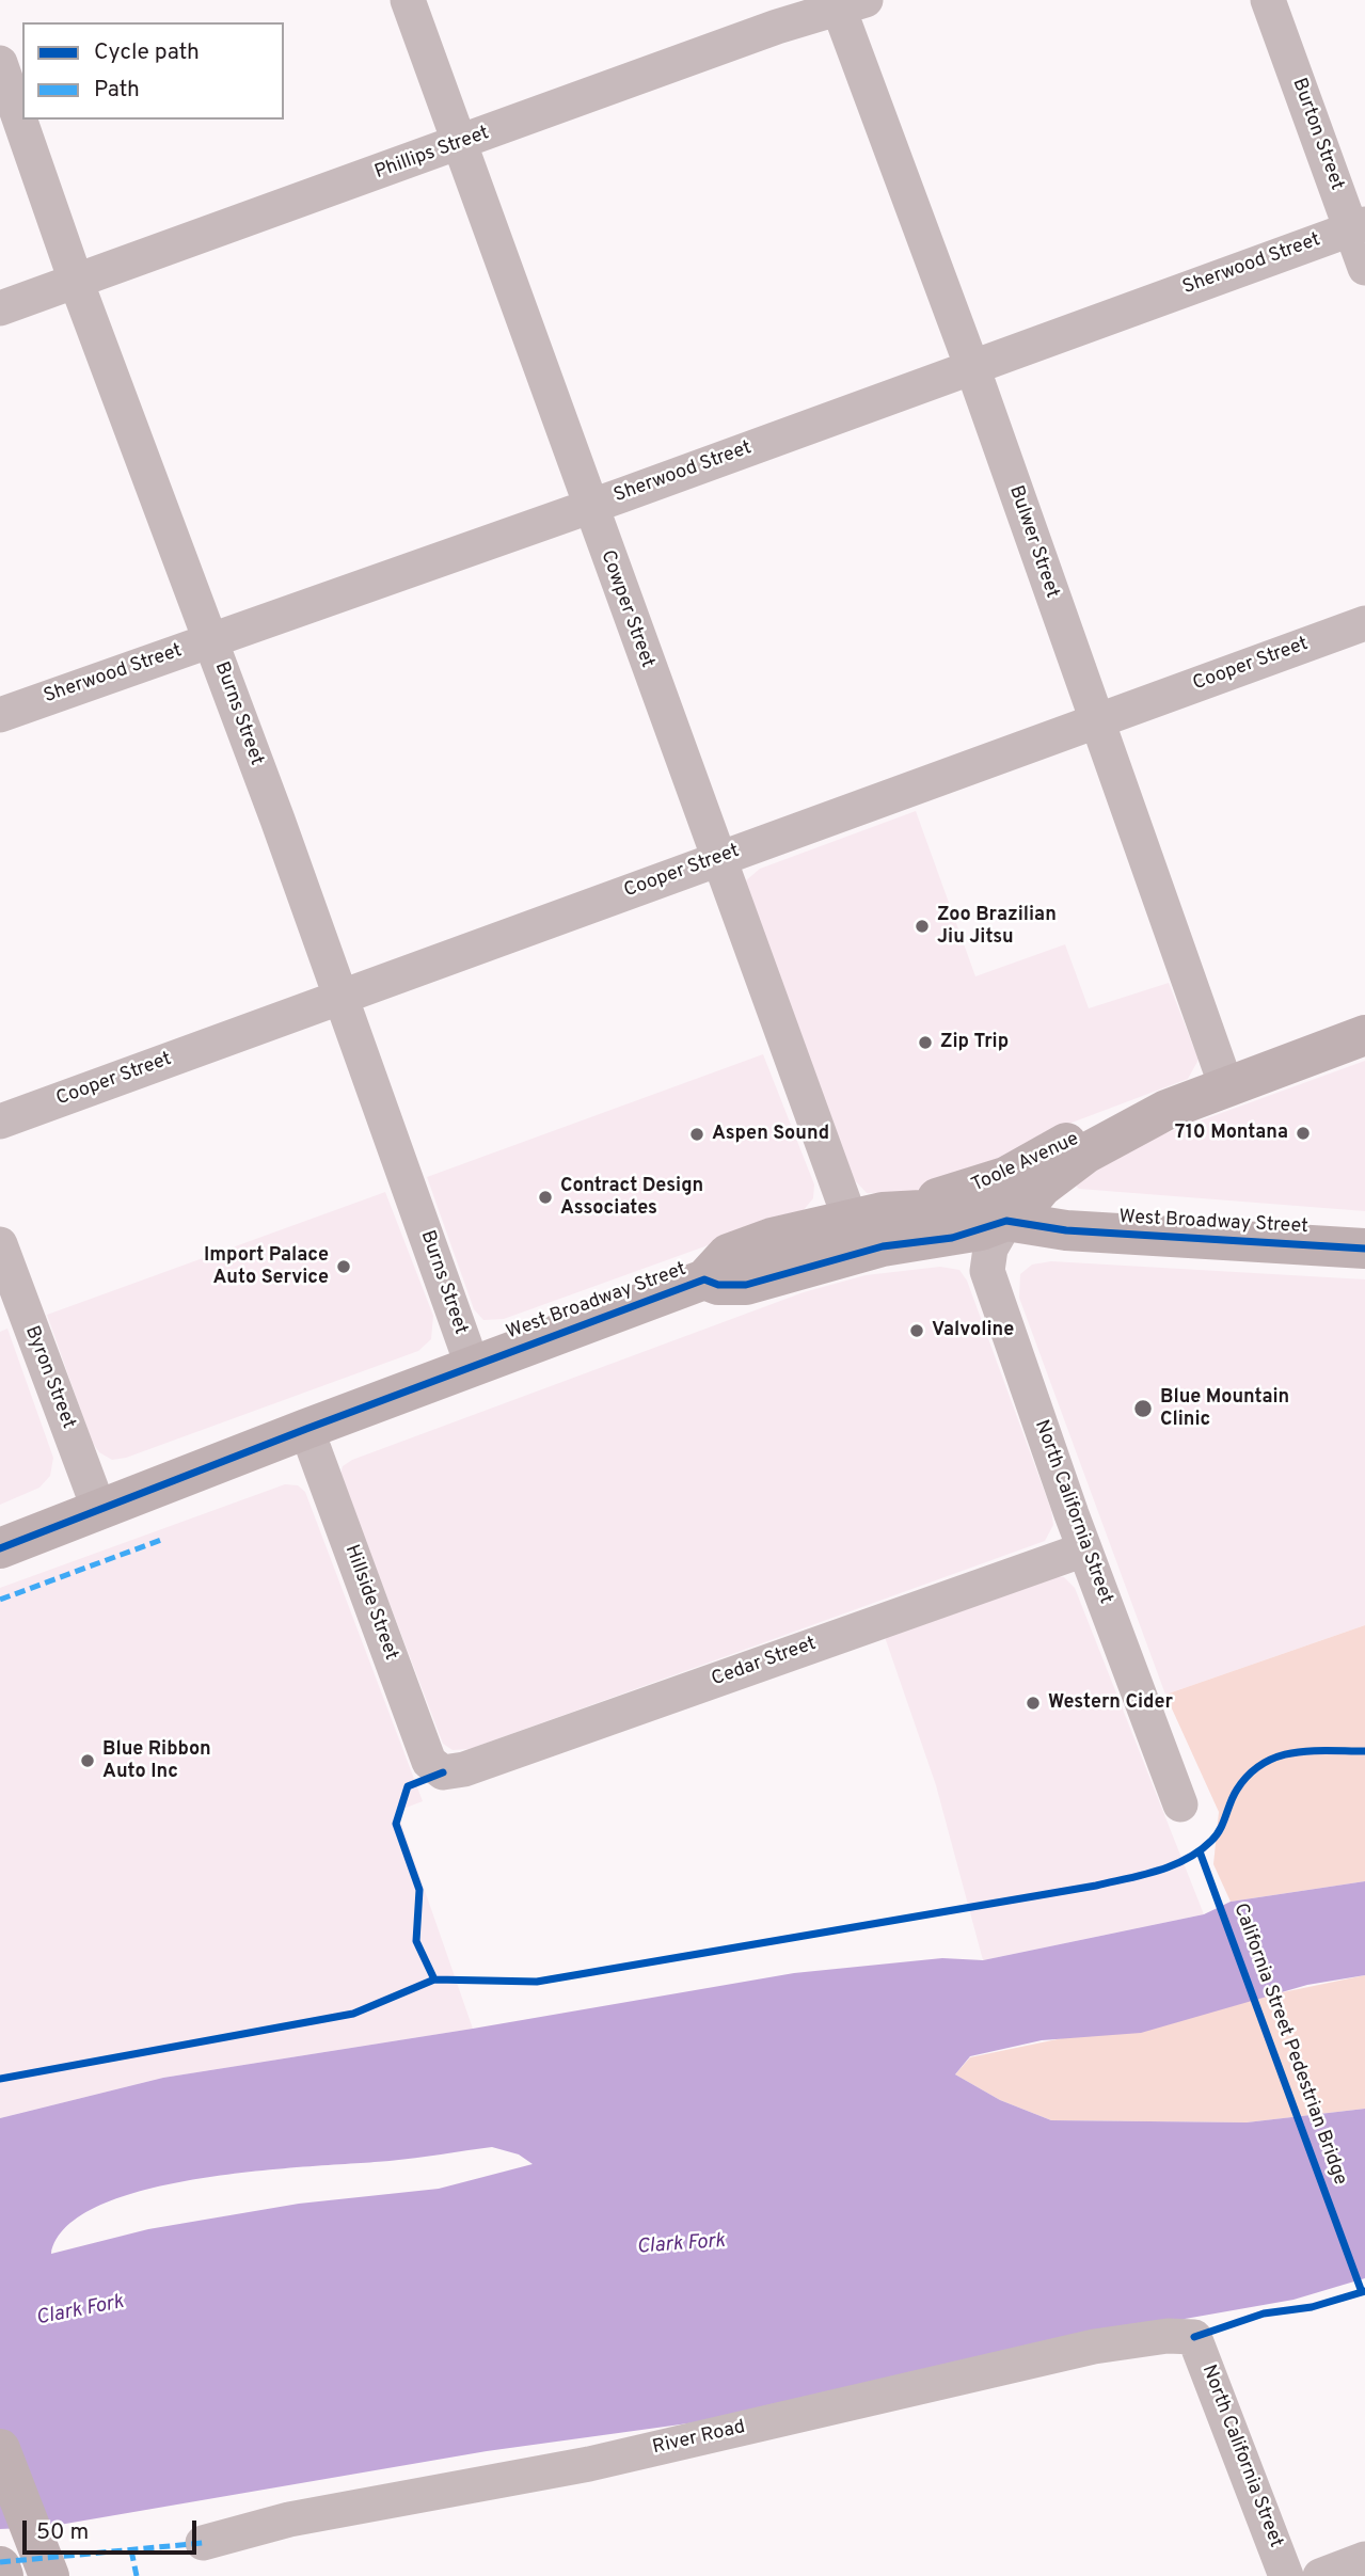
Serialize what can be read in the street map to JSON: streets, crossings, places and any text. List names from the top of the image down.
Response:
{
  "streets": {
    "main road": ["Toole Avenue", "West Broadway Street"],
    "street": [
      "Burton Street",
      "Phillips Street",
      "Sherwood Street",
      "Bulwer Street",
      "Cowper Street",
      "Cooper Street",
      "Burns Street",
      "Byron Street",
      "North California Street",
      "Hillside Street",
      "Cedar Street",
      "River Road"
    ],
    "cycle path": ["California Street Pedestrian Bridge"]
  },
  "crossings": [
    ["Burton Street", "Sherwood Street"],
    ["Phillips Street", "Bulwer Street"],
    ["Phillips Street", "Cowper Street"],
    ["Phillips Street", "Burns Street"],
    ["Sherwood Street", "Bulwer Street"],
    ["Sherwood Street", "Cowper Street"],
    ["Sherwood Street", "Burns Street"],
    ["Bulwer Street", "Cooper Street"],
    ["Bulwer Street", "Toole Avenue"],
    ["Cowper Street", "Cooper Street"],
    ["Cowper Street", "Toole Avenue"],
    ["Cowper Street", "West Broadway Street"],
    ["Cooper Street", "Burns Street"],
    ["Burns Street", "West Broadway Street"],
    ["Toole Avenue", "West Broadway Street"],
    ["Toole Avenue", "North California Street"],
    ["West Broadway Street", "Byron Street"],
    ["West Broadway Street", "North California Street"],
    ["West Broadway Street", "Hillside Street"],
    ["North California Street", "Cedar Street"],
    ["North California Street", "River Road"],
    ["Hillside Street", "Cedar Street"]
  ],
  "water": ["Clark Fork"],
  "places": [
    "Zoo Brazilian Jiu Jitsu",
    "Zip Trip",
    "710 Montana",
    "Aspen Sound",
    "Contract Design Associates",
    "Import Palace Auto Service",
    "Valvoline",
    "Blue Mountain Clinic",
    "Western Cider",
    "Blue Ribbon Auto Inc"
  ],
  "legend": ["Cycle path", "Path"],
  "scale_bar": "50 m"
}
